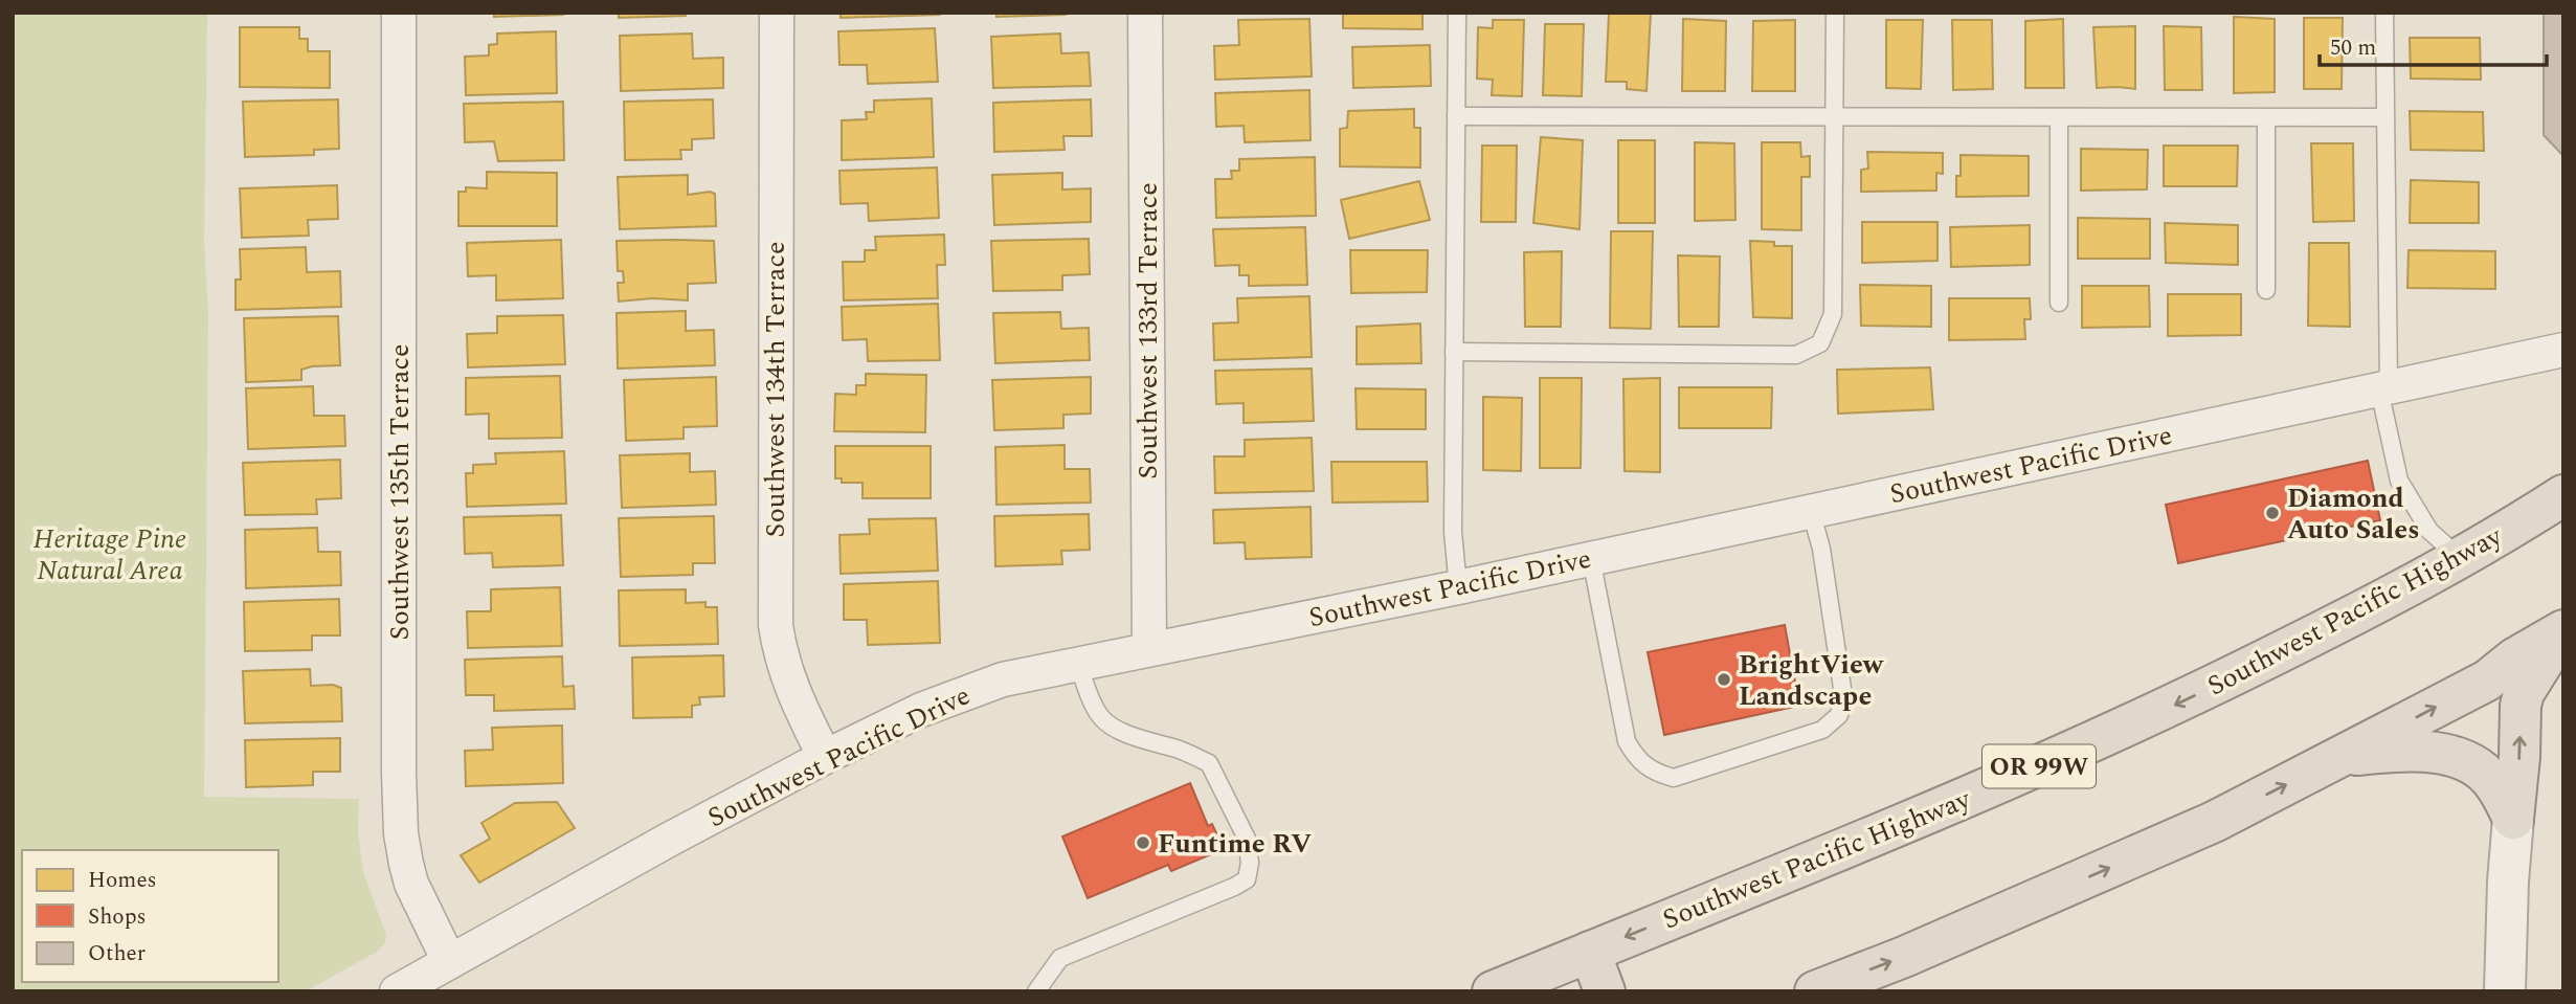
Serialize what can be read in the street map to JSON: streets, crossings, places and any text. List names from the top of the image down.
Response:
{
  "streets": {
    "highway": ["Southwest Pacific Highway", "OR 99W"],
    "street": [
      "Southwest 133rd Terrace",
      "Southwest 134th Terrace",
      "Southwest Pacific Drive",
      "Southwest 135th Terrace"
    ]
  },
  "crossings": [
    ["Southwest 133rd Terrace", "Southwest Pacific Drive"],
    ["Southwest 134th Terrace", "Southwest Pacific Drive"],
    ["Southwest Pacific Drive", "Southwest 135th Terrace"]
  ],
  "parks": ["Heritage Pine Natural Area"],
  "places": ["Diamond Auto Sales", "BrightView Landscape", "Funtime RV"],
  "legend": ["Homes", "Shops", "Other"],
  "scale_bar": "50 m"
}
